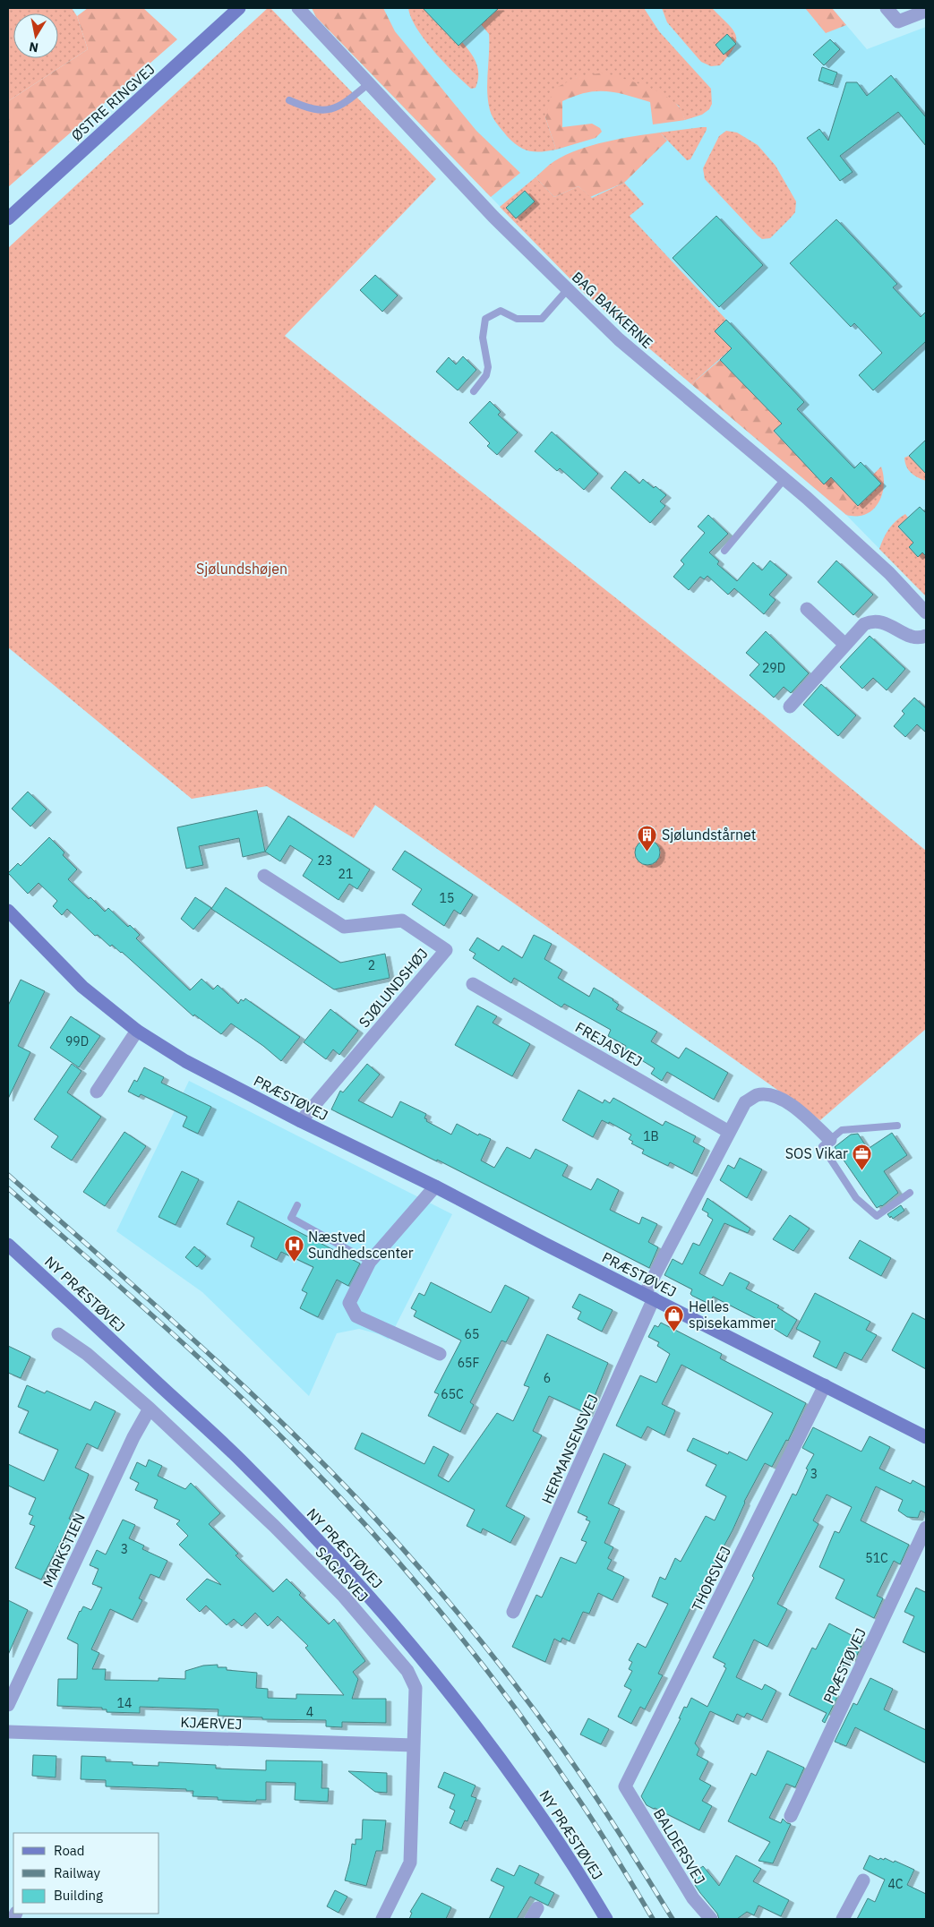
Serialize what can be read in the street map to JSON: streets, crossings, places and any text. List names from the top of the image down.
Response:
{
  "streets": {
    "street": [
      "ØSTRE RINGVEJ",
      "BAG BAKKERNE",
      "SJØLUNDSHØJ",
      "FREJASVEJ",
      "PRÆSTØVEJ",
      "NY PRÆSTØVEJ",
      "HERMANSENSVEJ",
      "MARKSTIEN",
      "SAGASVEJ",
      "THORSVEJ",
      "KJÆRVEJ",
      "BALDERSVEJ"
    ]
  },
  "crossings": [
    ["SJØLUNDSHØJ", "PRÆSTØVEJ"],
    ["PRÆSTØVEJ", "HERMANSENSVEJ"],
    ["PRÆSTØVEJ", "THORSVEJ"],
    ["MARKSTIEN", "SAGASVEJ"],
    ["SAGASVEJ", "KJÆRVEJ"],
    ["THORSVEJ", "BALDERSVEJ"]
  ],
  "parks": ["Sjølundshøjen"],
  "places": {
    "building": ["Sjølundstårnet"],
    "office": ["SOS Vikar"],
    "hospital": ["Næstved Sundhedscenter"],
    "shop": ["Helles spisekammer"]
  },
  "house_numbers": [
    "29D",
    "23",
    "21",
    "15",
    "2",
    "99D",
    "1B",
    "65",
    "65F",
    "6",
    "65C",
    "3",
    "3",
    "51C",
    "14",
    "4",
    "4C"
  ],
  "legend": ["Road", "Railway", "Building"],
  "north": "bottom"
}
